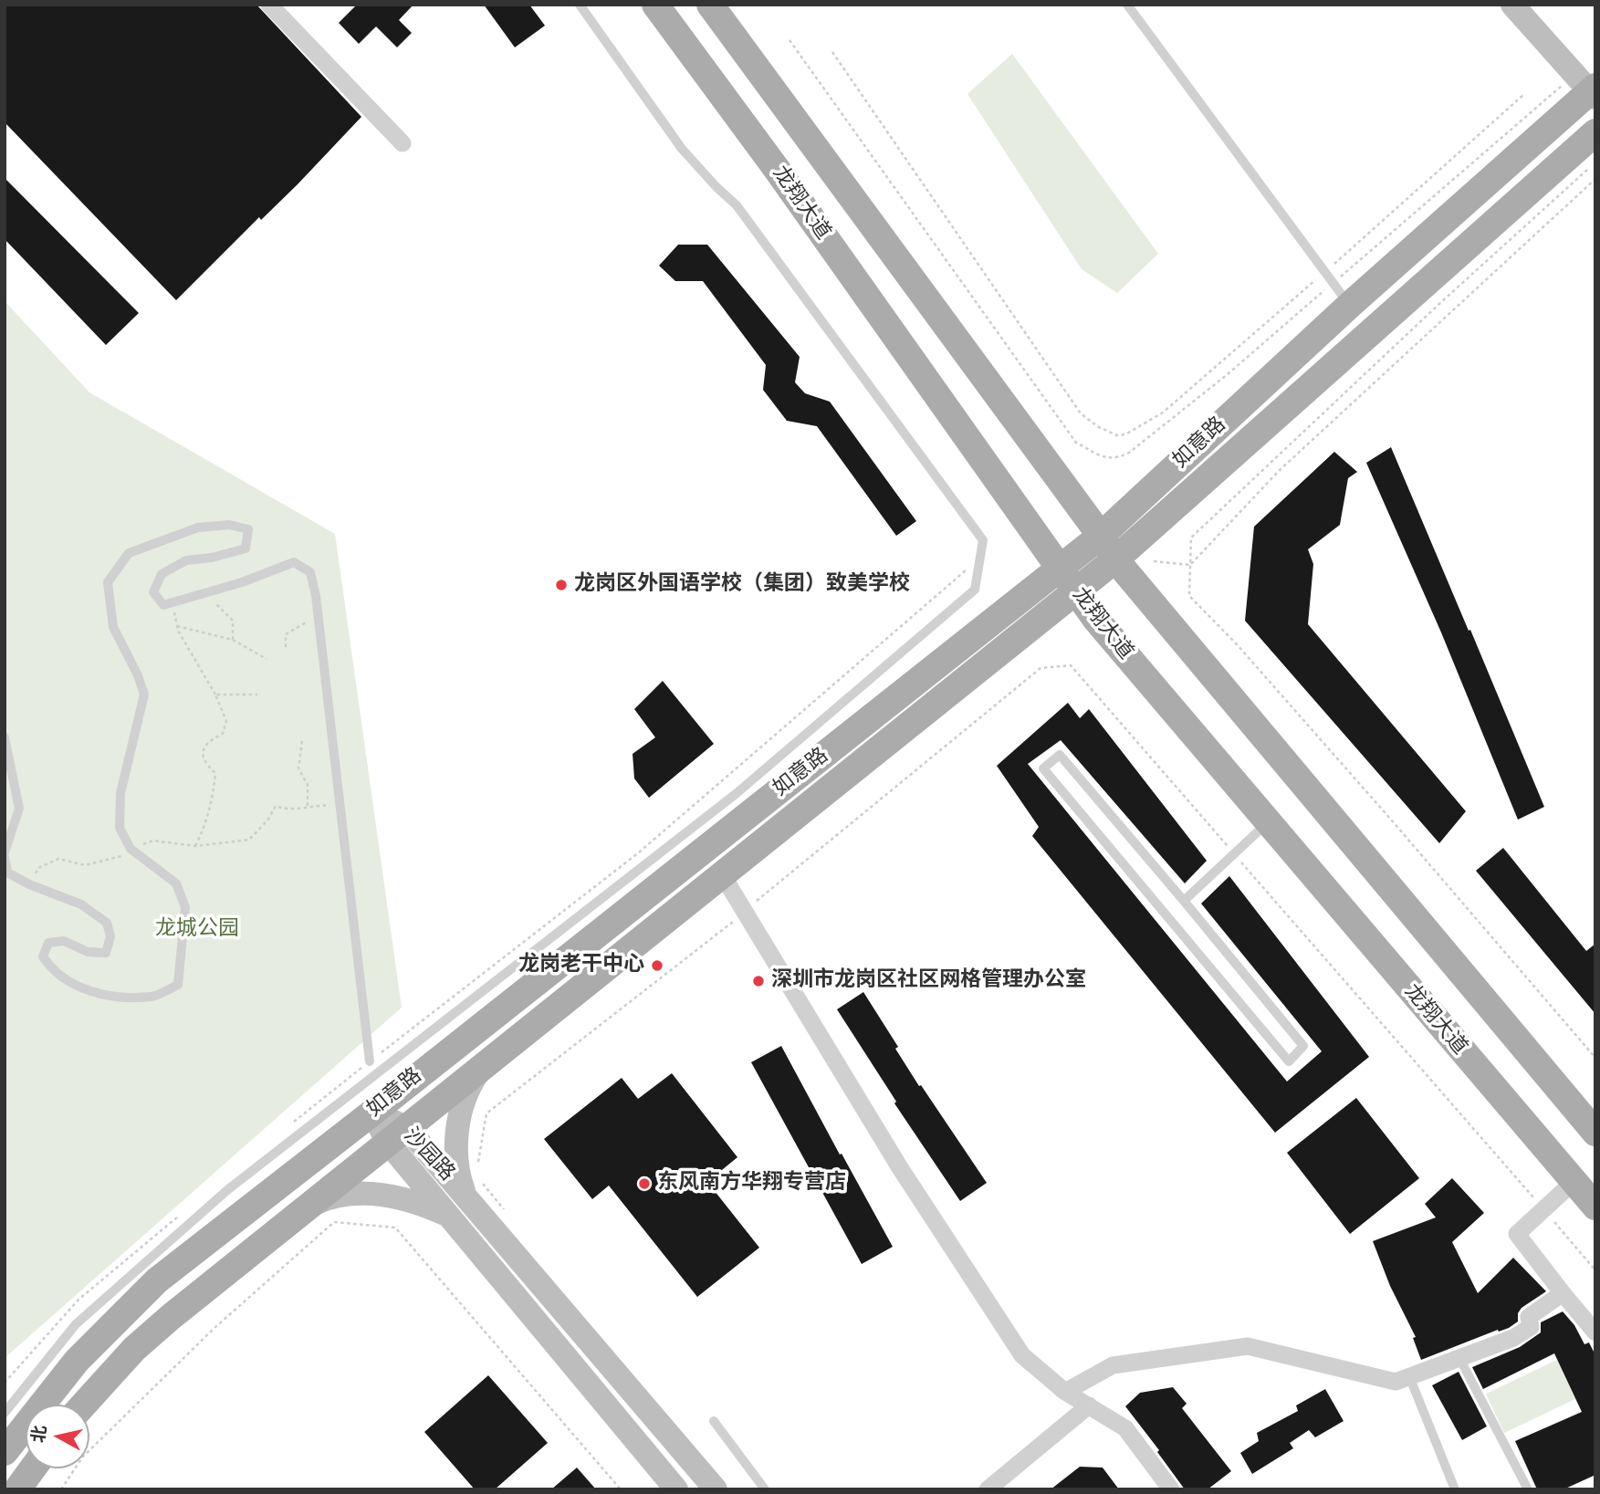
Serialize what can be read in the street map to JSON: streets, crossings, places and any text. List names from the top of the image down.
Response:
{
  "streets": {
    "main road": ["龙翔大道", "如意路"],
    "street": ["沙园路"]
  },
  "crossings": [
    ["龙翔大道", "如意路"],
    ["如意路", "沙园路"]
  ],
  "parks": ["龙城公园"],
  "places": [
    "龙岗区外国语学校（集团）致美学校",
    "龙岗老干中心",
    "深圳市龙岗区社区网格管理办公室",
    "东风南方华翔专营店"
  ],
  "north": "left"
}
